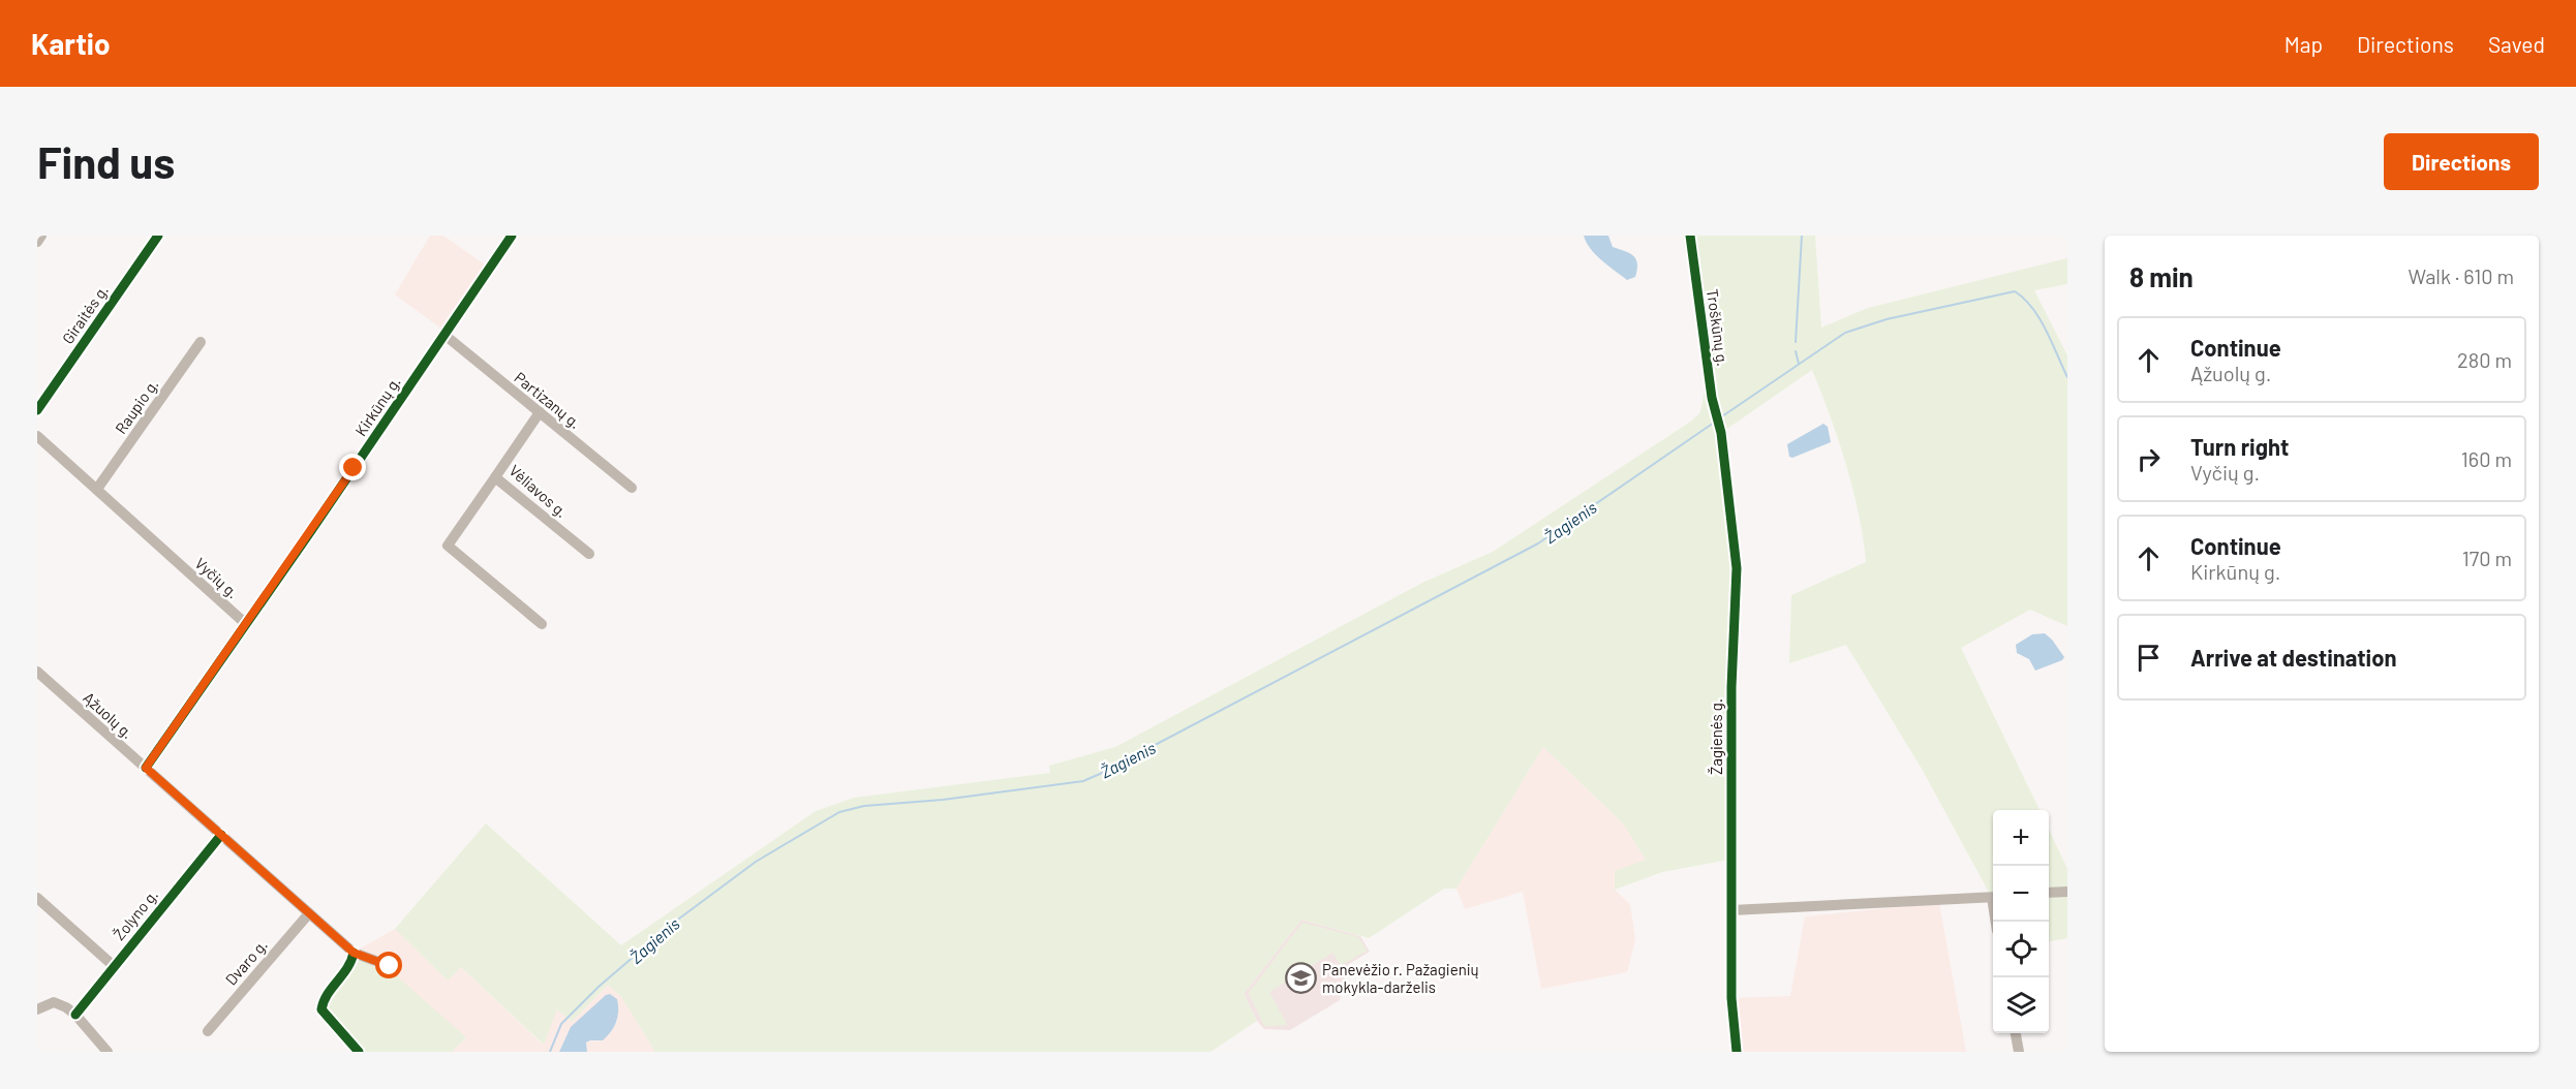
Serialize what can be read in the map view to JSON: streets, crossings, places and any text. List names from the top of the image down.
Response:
{
  "streets": {
    "street": [
      "Giraitės g.",
      "Troškūnų g.",
      "Partizanų g.",
      "Raupio g.",
      "Kirkūnų g.",
      "Vėliavos g.",
      "Vyčių g.",
      "Ąžuolų g.",
      "Žagienės g.",
      "Žolyno g.",
      "Dvaro g."
    ]
  },
  "crossings": [
    ["Troškūnų g.", "Žagienės g."],
    ["Partizanų g.", "Kirkūnų g."],
    ["Partizanų g.", "Vėliavos g."],
    ["Raupio g.", "Vyčių g."],
    ["Kirkūnų g.", "Vyčių g."],
    ["Ąžuolų g.", "Žolyno g."],
    ["Ąžuolų g.", "Dvaro g."]
  ],
  "water": ["Žagienis"],
  "places": {
    "school or university": ["Panevėžio r. Pažagienių mokykla-darželis"]
  },
  "page": {
    "header": "Kartio",
    "nav": ["Map", "Directions", "Saved"],
    "buttons": "Directions",
    "title": "Find us",
    "heading": ["8 min", "Walk · 610 m"],
    "list": [
      ["Continue", "Ąžuolų g.", "280 m"],
      ["Turn right", "Vyčių g.", "160 m"],
      ["Continue", "Kirkūnų g.", "170 m"],
      "Arrive at destination"
    ],
    "map_buttons": ["+", "−"]
  }
}
